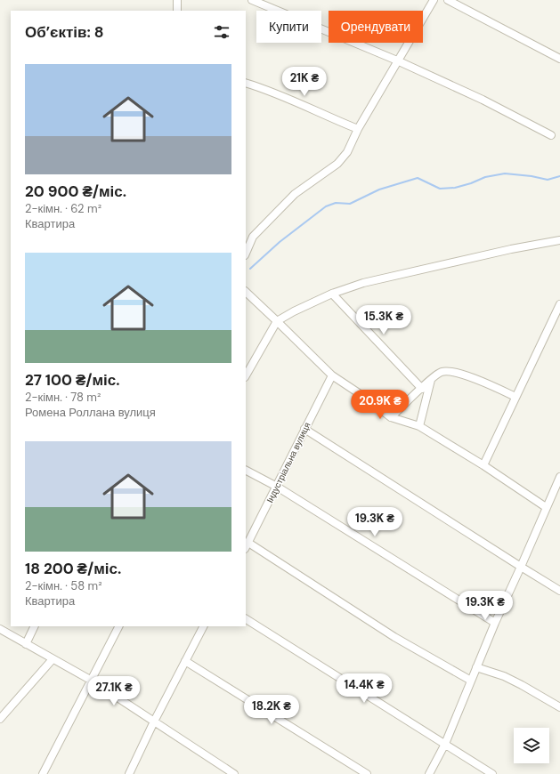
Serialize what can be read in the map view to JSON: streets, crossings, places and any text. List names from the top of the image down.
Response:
{
  "streets": {
    "street": ["Індустріальна вулиця"]
  },
  "page": {
    "chip": ["Купити", "Орендувати"],
    "heading": "Об’єктів: 8",
    "list": [
      {
        "name": "20 900 ₴/міс.",
        "note": "2-кімн. · 62 m² · Квартира"
      },
      {
        "name": "27 100 ₴/міс.",
        "note": "2-кімн. · 78 m² · Ромена Роллана вулиця"
      },
      {
        "name": "18 200 ₴/міс.",
        "note": "2-кімн. · 58 m² · Квартира"
      }
    ],
    "price": [
      "21K ₴",
      "15.3K ₴",
      "20.9K ₴",
      "19.3K ₴",
      "19.3K ₴",
      "14.4K ₴",
      "27.1K ₴",
      "18.2K ₴"
    ]
  }
}
